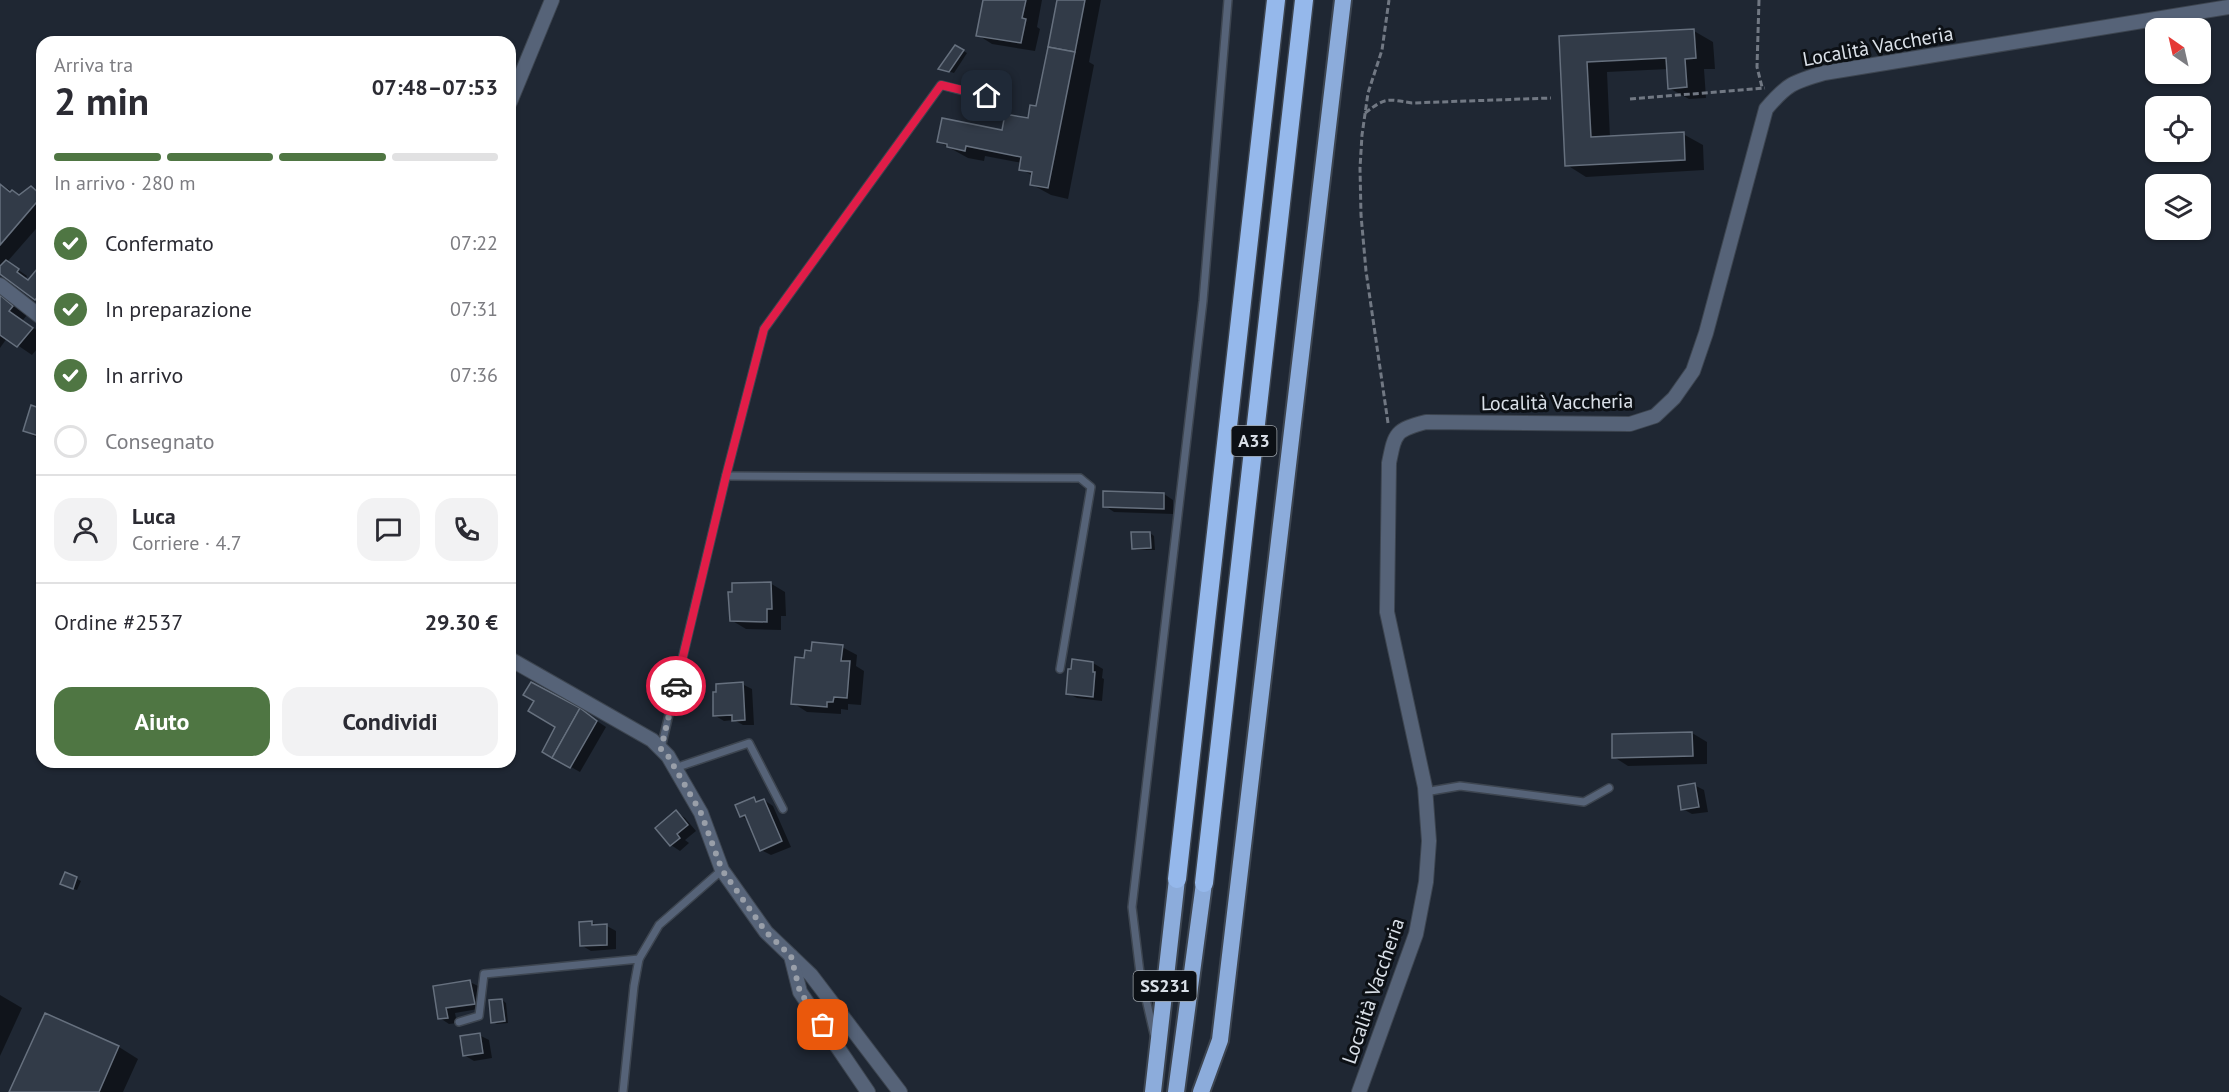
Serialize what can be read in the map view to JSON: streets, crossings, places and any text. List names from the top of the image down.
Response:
{
  "streets": {
    "highway": ["A33", "SS231"],
    "street": ["Località Vaccheria"]
  },
  "crossings": [
    ["A33", "SS231"]
  ],
  "north": "top left",
  "page": {
    "heading": ["2 min", "Arriva tra", "07:48–07:53"],
    "panel": [
      "Luca",
      "Corriere · 4.7",
      "Ordine #2537",
      "29.30 €"
    ],
    "bar": "In arrivo · 280 m",
    "list": [
      ["Confermato", "07:22"],
      ["In preparazione", "07:31"],
      ["In arrivo", "07:36"],
      "Consegnato"
    ],
    "buttons": ["Aiuto", "Condividi"]
  }
}
